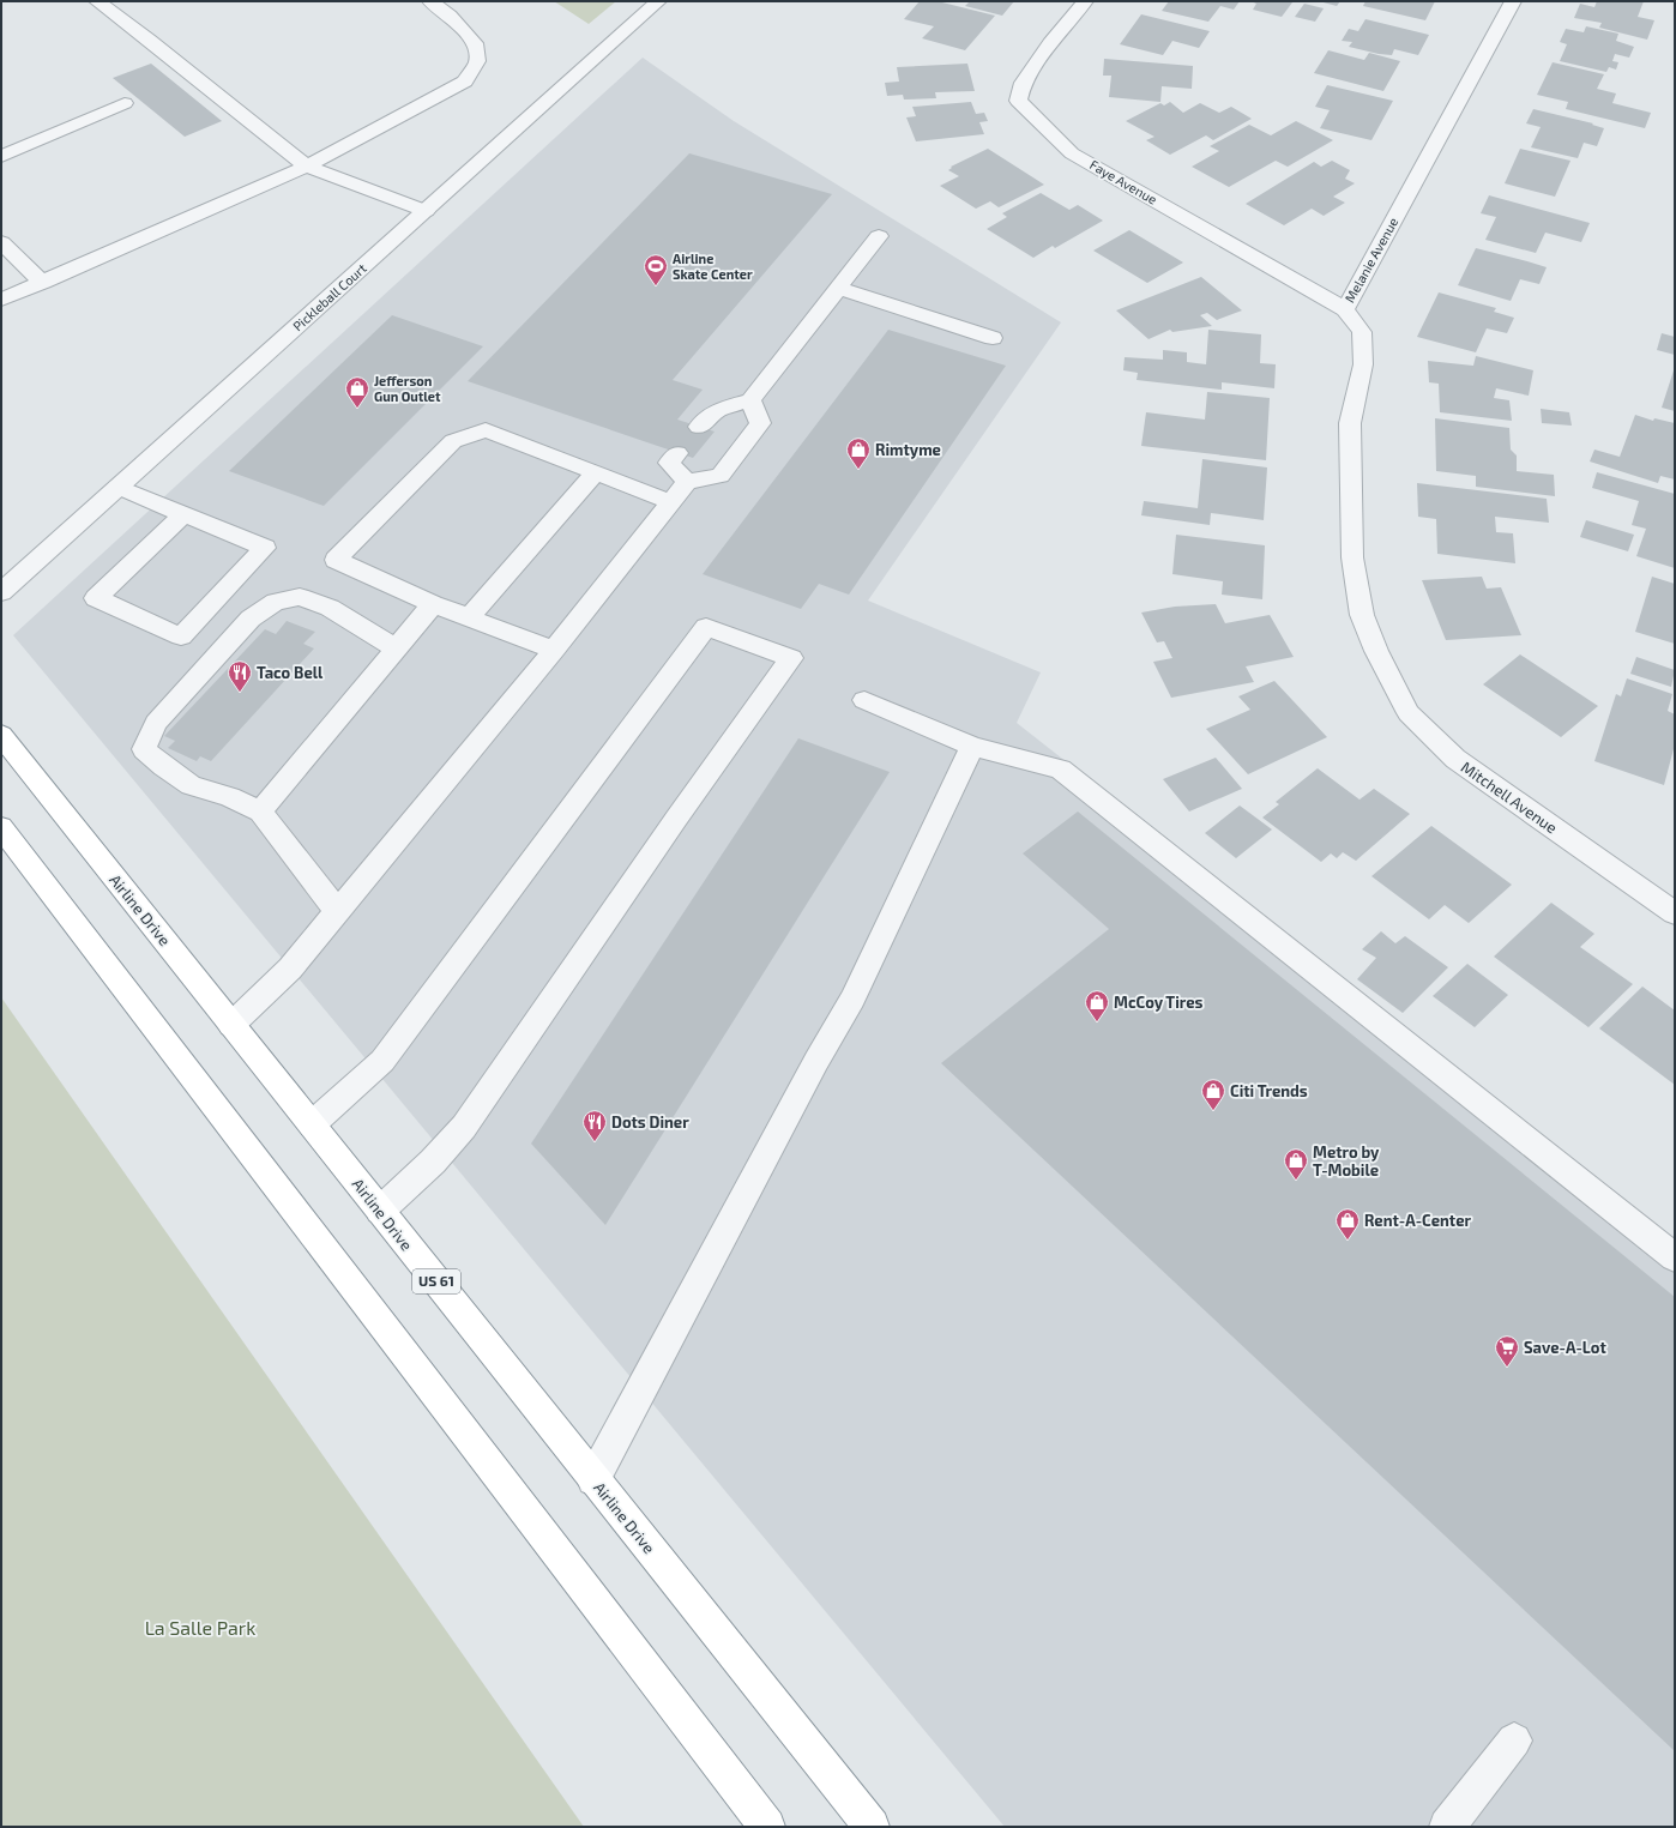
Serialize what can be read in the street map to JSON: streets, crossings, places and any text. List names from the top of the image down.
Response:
{
  "streets": {
    "highway": ["Airline Drive", "US 61"],
    "street": [
      "Faye Avenue",
      "Melanie Avenue",
      "Pickleball Court",
      "Mitchell Avenue"
    ]
  },
  "crossings": [
    ["Faye Avenue", "Melanie Avenue"],
    ["Melanie Avenue", "Mitchell Avenue"]
  ],
  "parks": ["La Salle Park"],
  "places": {
    "sports": ["Airline Skate Center"],
    "shop": [
      "Jefferson Gun Outlet",
      "Rimtyme",
      "McCoy Tires",
      "Citi Trends",
      "Metro by T-Mobile",
      "Rent-A-Center"
    ],
    "restaurant": ["Taco Bell", "Dots Diner"],
    "supermarket": ["Save-A-Lot"]
  }
}
